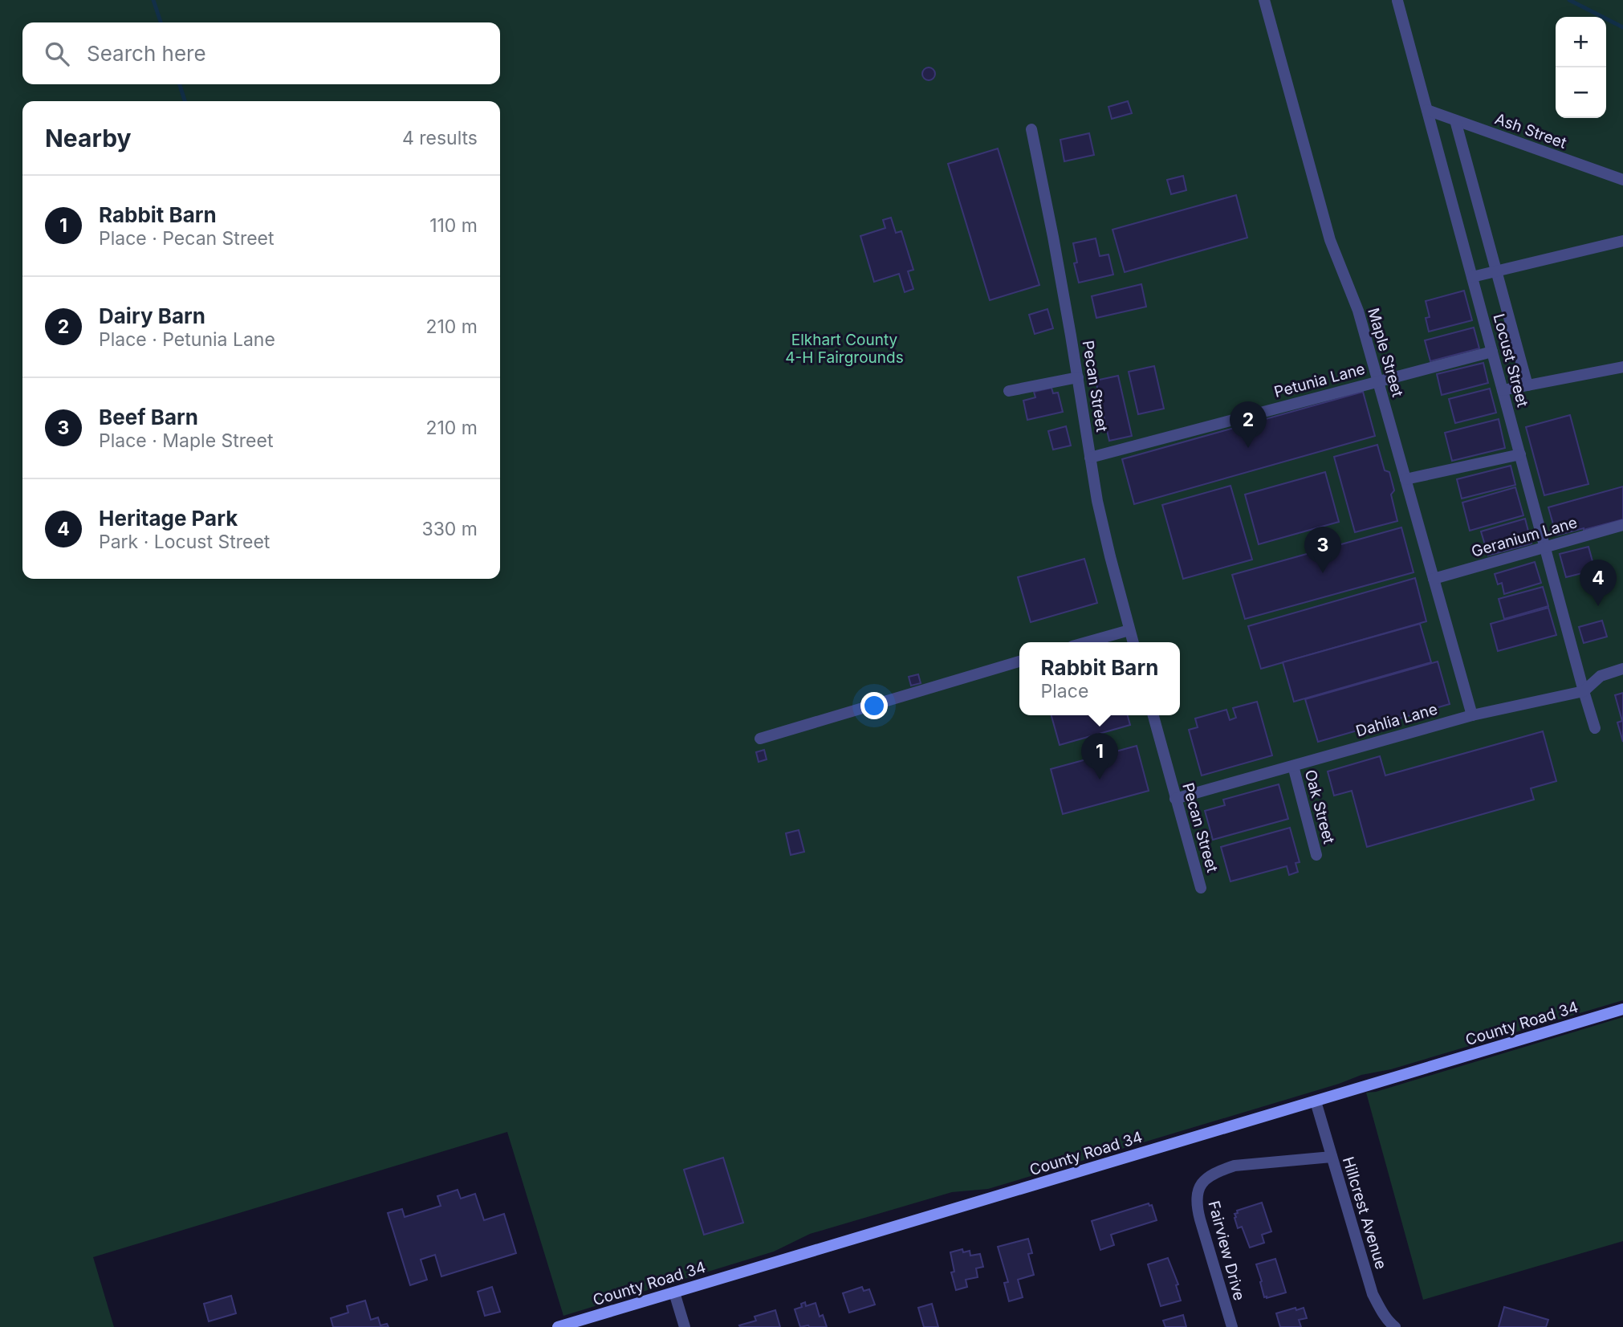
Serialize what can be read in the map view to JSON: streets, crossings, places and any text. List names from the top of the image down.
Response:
{
  "streets": {
    "street": [
      "Ash Street",
      "Maple Street",
      "Locust Street",
      "Petunia Lane",
      "Pecan Street",
      "Geranium Lane",
      "Dahlia Lane",
      "Oak Street",
      "County Road 34",
      "Hillcrest Avenue",
      "Fairview Drive"
    ]
  },
  "crossings": [
    ["Ash Street", "Locust Street"],
    ["Maple Street", "Petunia Lane"],
    ["Maple Street", "Geranium Lane"],
    ["Maple Street", "Dahlia Lane"],
    ["Locust Street", "Petunia Lane"],
    ["Locust Street", "Geranium Lane"],
    ["Locust Street", "Dahlia Lane"],
    ["Petunia Lane", "Pecan Street"],
    ["Pecan Street", "Dahlia Lane"],
    ["Dahlia Lane", "Oak Street"],
    ["County Road 34", "Hillcrest Avenue"],
    ["Hillcrest Avenue", "Fairview Drive"]
  ],
  "parks": ["Elkhart County 4-H Fairgrounds"],
  "page": {
    "map_buttons": ["+", "−"],
    "search": "Search here",
    "heading": ["Nearby", "4 results"],
    "list": [
      {
        "mark": "1",
        "name": "Rabbit Barn",
        "note": "Place · Pecan Street",
        "value": "110 m"
      },
      {
        "mark": "2",
        "name": "Dairy Barn",
        "note": "Place · Petunia Lane",
        "value": "210 m"
      },
      {
        "mark": "3",
        "name": "Beef Barn",
        "note": "Place · Maple Street",
        "value": "210 m"
      },
      {
        "mark": "4",
        "name": "Heritage Park",
        "note": "Park · Locust Street",
        "value": "330 m"
      }
    ],
    "pins": [
      "2",
      "3",
      "4",
      "1"
    ],
    "popup": ["Rabbit Barn", "Place"]
  }
}
